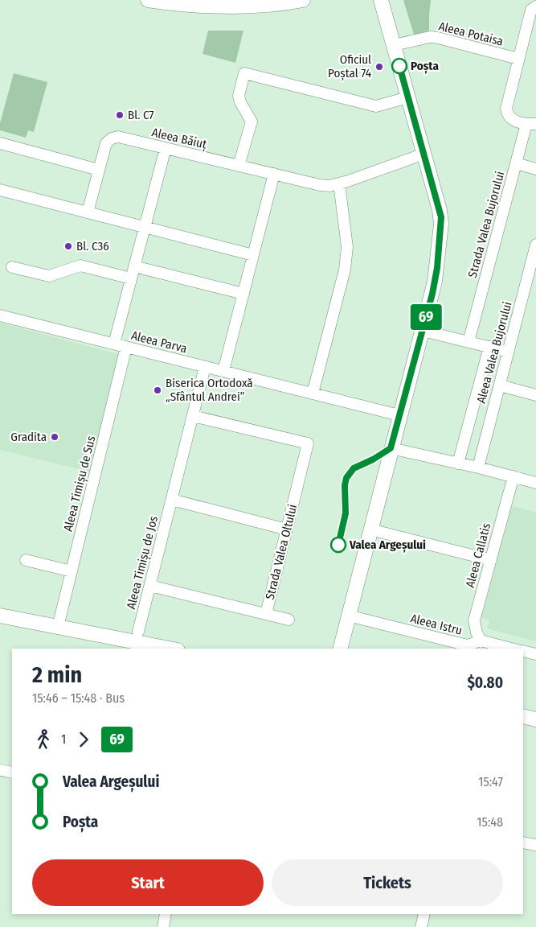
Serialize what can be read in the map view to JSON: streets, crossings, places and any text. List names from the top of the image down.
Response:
{
  "streets": {
    "street": [
      "Aleea Potaisa",
      "Aleea Băiuț",
      "Strada Valea Bujorului",
      "Aleea Parva",
      "Aleea Valea Bujorului",
      "Aleea Timișu de Sus",
      "Strada Valea Oltului",
      "Aleea Callatis",
      "Aleea Timișu de Jos",
      "Aleea Istru"
    ]
  },
  "crossings": [
    ["Aleea Parva", "Aleea Timișu de Sus"],
    ["Aleea Parva", "Aleea Timișu de Jos"],
    ["Strada Valea Oltului", "Aleea Timișu de Jos"],
    ["Aleea Callatis", "Aleea Istru"]
  ],
  "places": [
    "Poșta",
    "Oficiul Poștal 74",
    "Bl. C7",
    "Bl. C36",
    "Biserica Ortodoxă „Sfântul Andrei”",
    "Gradita",
    "Valea Argeșului"
  ],
  "lines": ["bus line 69"],
  "page": {
    "on_map": "69",
    "heading": ["2 min", "15:46 – 15:48 · Bus", "$0.80"],
    "legs": ["1", "69"],
    "list": [
      {
        "name": "Valea Argeșului",
        "value": "15:47"
      },
      {
        "name": "Poșta",
        "value": "15:48"
      }
    ],
    "buttons": ["Start", "Tickets"]
  }
}
